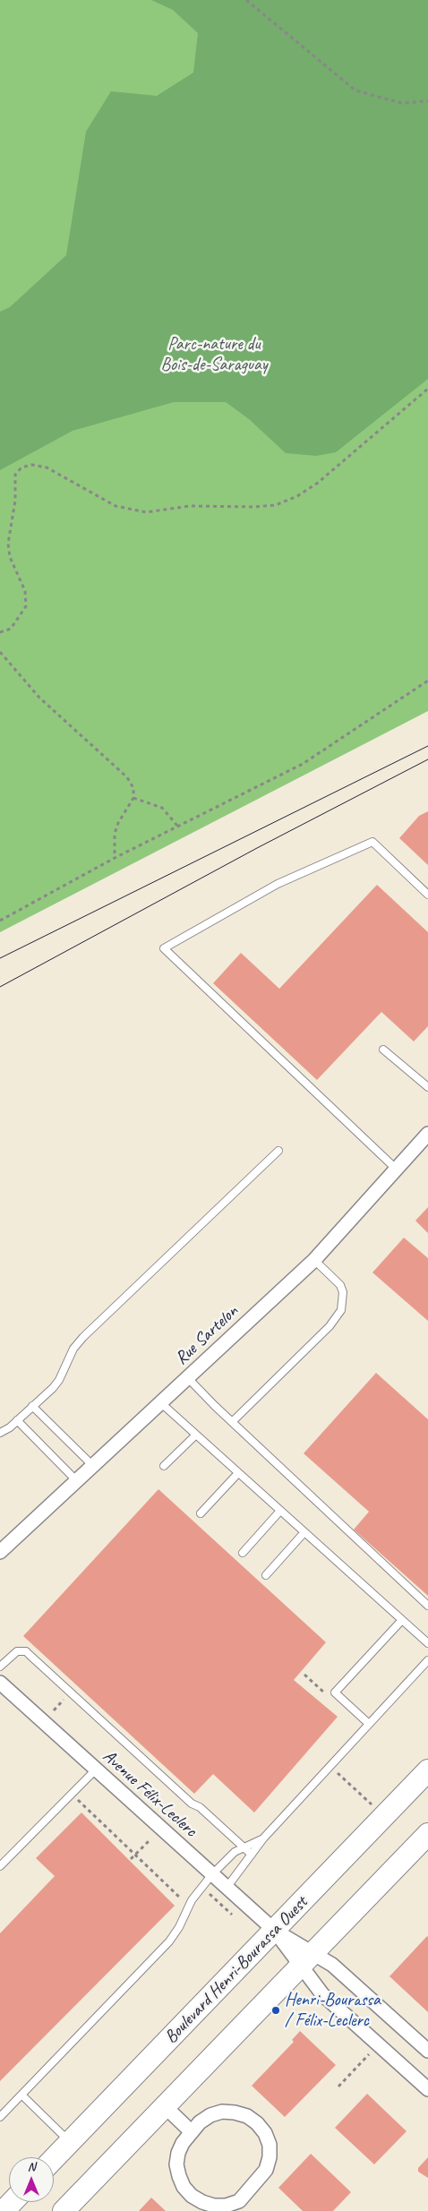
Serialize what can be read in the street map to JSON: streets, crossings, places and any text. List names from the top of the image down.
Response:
{
  "streets": {
    "main road": ["Boulevard Henri-Bourassa Ouest"],
    "street": ["Rue Sartelon", "Avenue Félix-Leclerc"]
  },
  "crossings": [
    ["Avenue Félix-Leclerc", "Boulevard Henri-Bourassa Ouest"]
  ],
  "parks": ["Parc-nature du Bois-de-Saraguay"],
  "places": ["Henri-Bourassa / Félix-Leclerc"],
  "north": "top"
}
